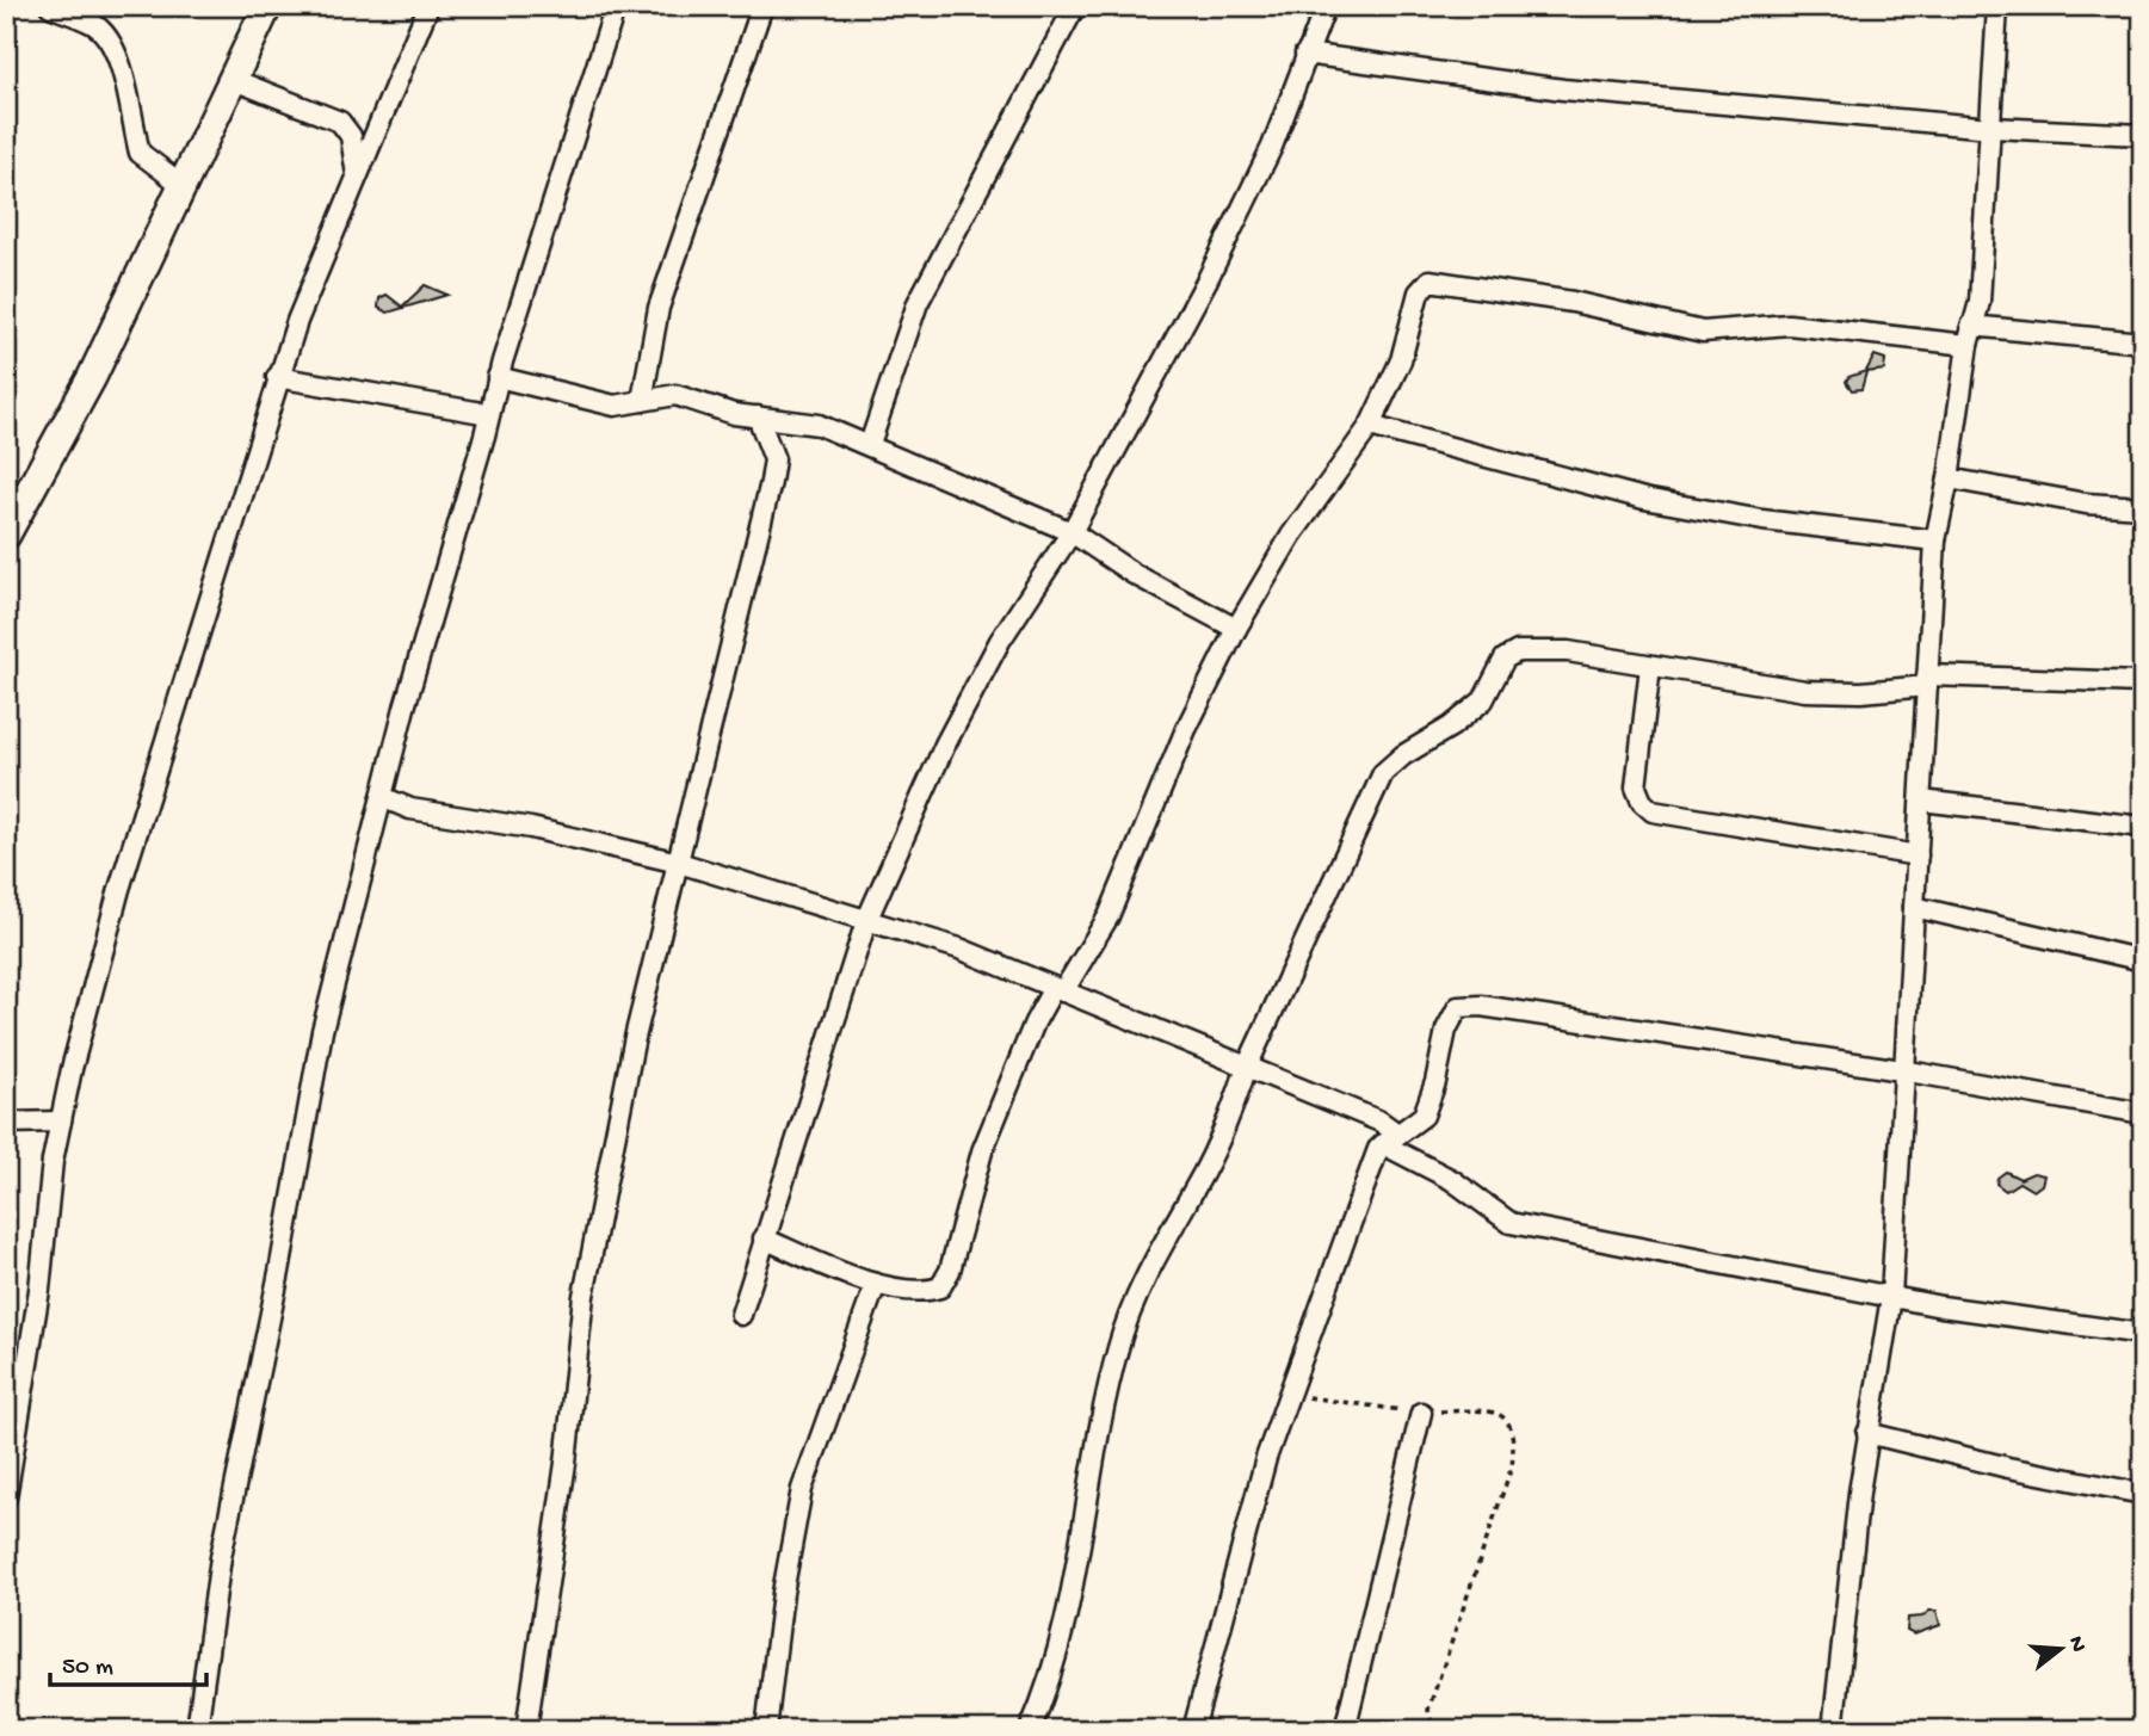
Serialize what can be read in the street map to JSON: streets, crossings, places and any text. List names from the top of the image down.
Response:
{
  "scale_bar": "50 m",
  "north": "right"
}
